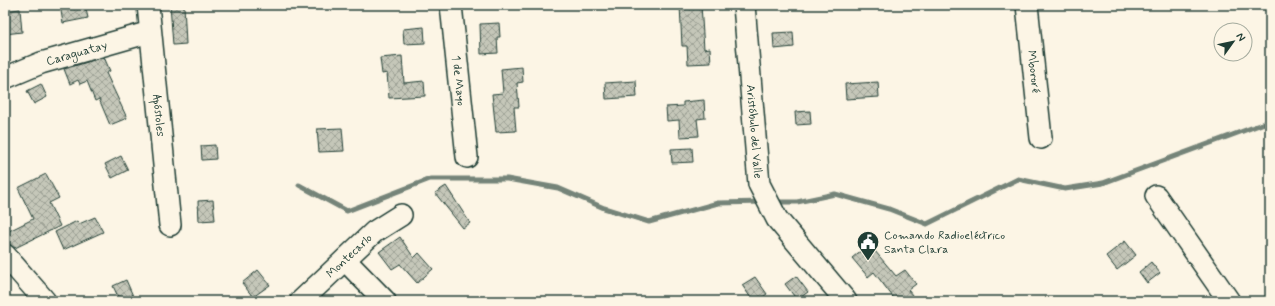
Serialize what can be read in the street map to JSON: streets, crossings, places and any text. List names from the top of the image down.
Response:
{
  "streets": {
    "street": [
      "Caraguatay",
      "Mbororé",
      "1 de Mayo",
      "Apóstoles",
      "Aristóbulo del Valle",
      "Montecarlo"
    ]
  },
  "crossings": [
    ["Caraguatay", "Apóstoles"]
  ],
  "places": {
    "public building": ["Comando Radioeléctrico Santa Clara"]
  },
  "north": "top right"
}
